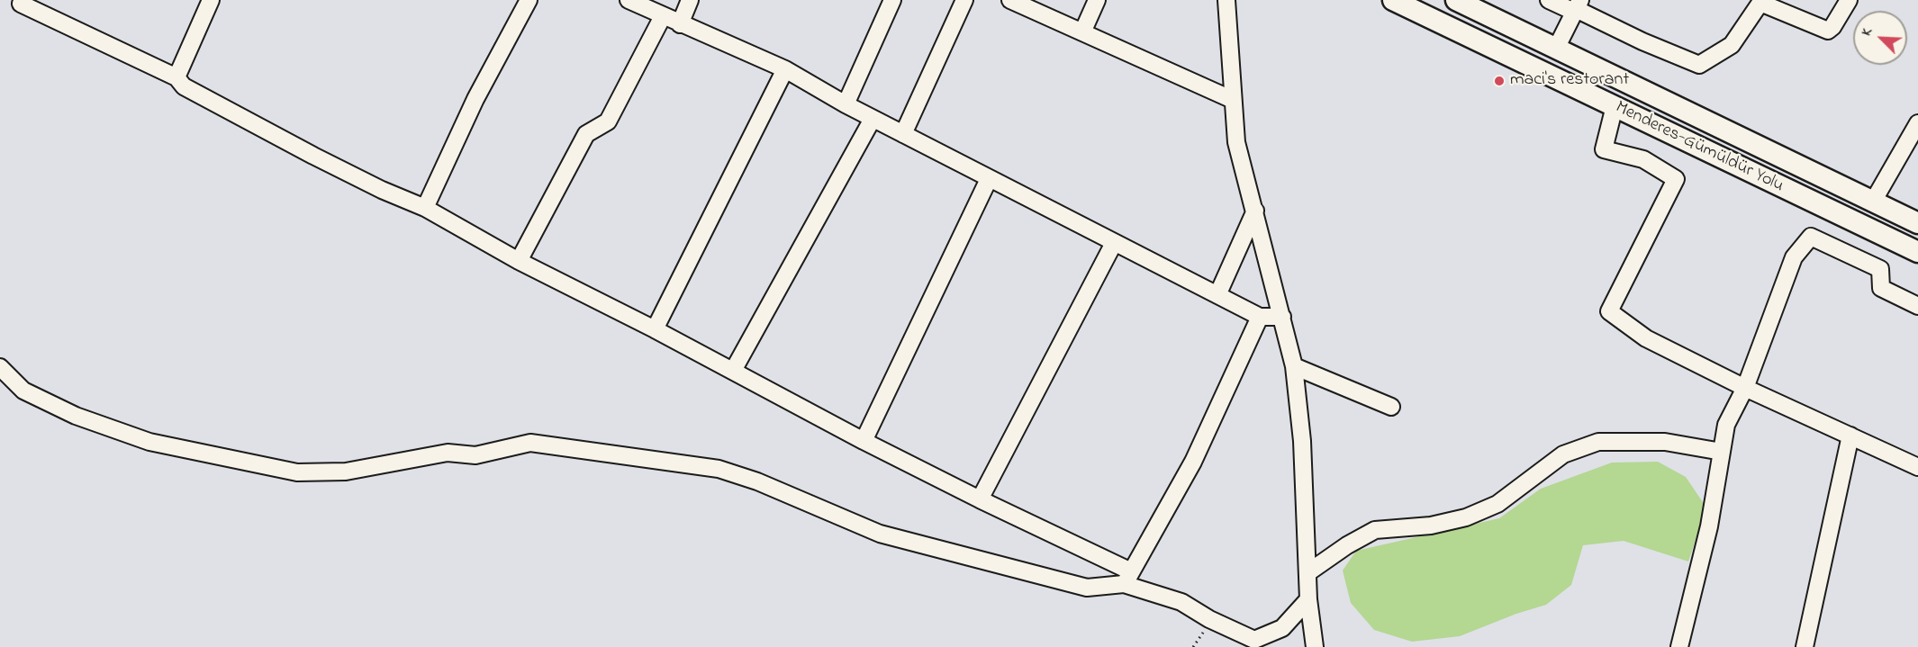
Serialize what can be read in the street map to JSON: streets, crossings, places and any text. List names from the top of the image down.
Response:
{
  "streets": {
    "main road": ["Menderes-Gümüldür Yolu"]
  },
  "places": ["maci's restorant"],
  "north": "top left"
}
